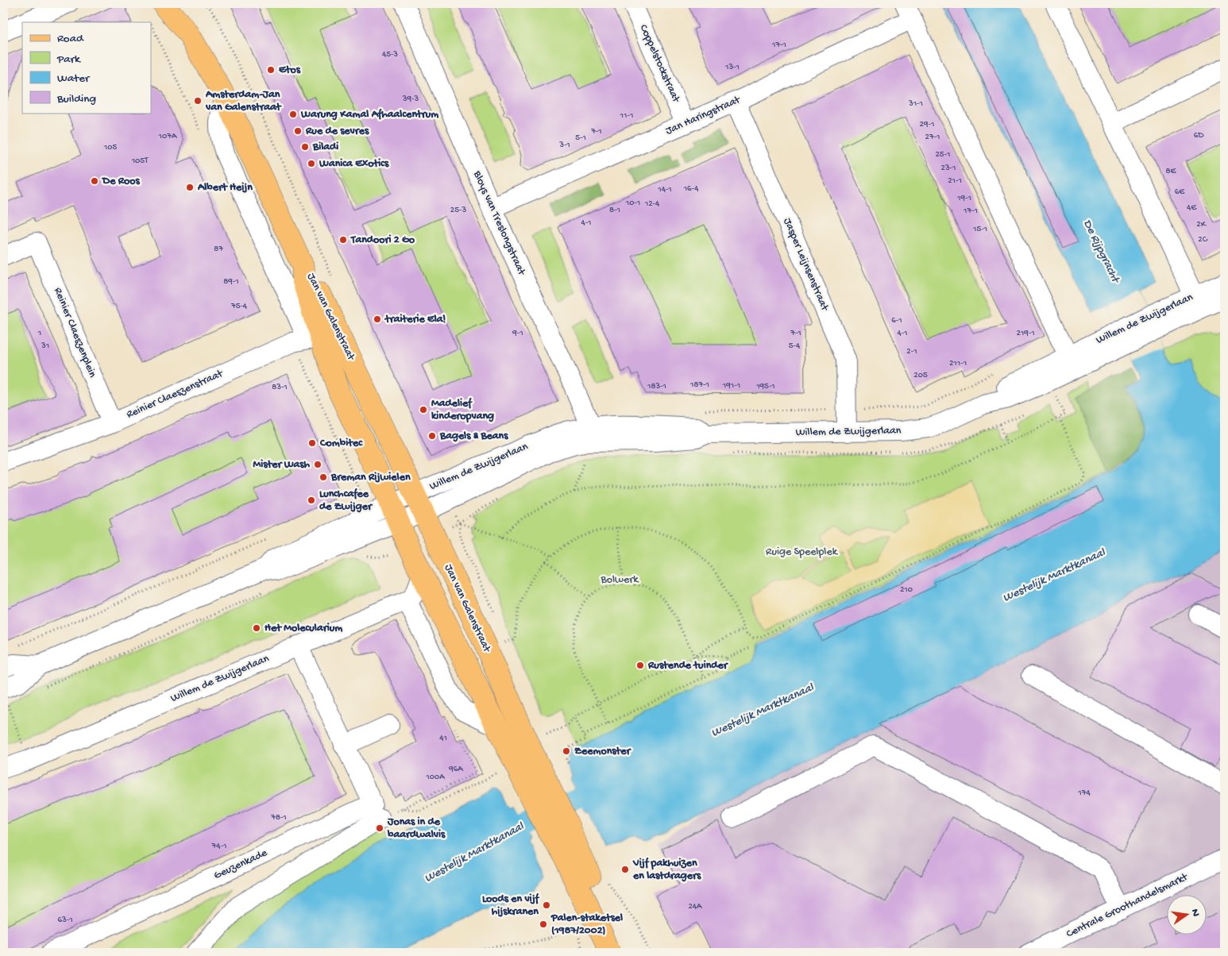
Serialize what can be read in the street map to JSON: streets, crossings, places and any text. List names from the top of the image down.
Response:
{
  "streets": {
    "main road": ["Jan van Galenstraat"],
    "street": [
      "Coppelstockstraat",
      "Jan Haringstraat",
      "Bloys van Treslongstraat",
      "Jasper Leijnsenstraat",
      "Willem de Zwijgerlaan",
      "Reinier Claeszenplein",
      "Reinier Claeszenstraat",
      "Geuzenkade",
      "Centrale Groothandelsmarkt"
    ]
  },
  "crossings": [
    ["Coppelstockstraat", "Jan Haringstraat"],
    ["Jan Haringstraat", "Bloys van Treslongstraat"],
    ["Jan Haringstraat", "Jasper Leijnsenstraat"],
    ["Bloys van Treslongstraat", "Willem de Zwijgerlaan"],
    ["Jasper Leijnsenstraat", "Willem de Zwijgerlaan"],
    ["Jan van Galenstraat", "Willem de Zwijgerlaan"],
    ["Jan van Galenstraat", "Reinier Claeszenstraat"],
    ["Reinier Claeszenplein", "Reinier Claeszenstraat"]
  ],
  "water": ["De Rijpgracht", "Westelijk Marktkanaal"],
  "parks": ["Ruige Speelplek", "Bolwerk"],
  "places": [
    "Etos",
    "Amsterdam-Jan van Galenstraat",
    "Warung Kamal Afhaalcentrum",
    "Rue de sevres",
    "Biladi",
    "Wanica Exotics",
    "De Roos",
    "Albert Heijn",
    "Tandoori 2 Go",
    "traiterie Ela!",
    "Madelief kinderopvang",
    "Bagels & Beans",
    "Combitec",
    "Mister Wash",
    "Breman Rijwielen",
    "Lunchcafee de Zwijger",
    "Het Molecularium",
    "Rustende tuinder",
    "Zeemonster",
    "Jonas in de baardwalvis",
    "Vijf pakhuizen en lastdragers",
    "Loods en vijf hijskranen",
    "Palen-staketsel (1987/2002)"
  ],
  "house_numbers": [
    "17-1",
    "45-3",
    "13-1",
    "39-3",
    "31-1",
    "11-1",
    "29-1",
    "7-1",
    "6D",
    "107A",
    "27-1",
    "5-1",
    "3-1",
    "105",
    "25-1",
    "105T",
    "23-1",
    "8E",
    "21-1",
    "16-4",
    "14-1",
    "6E",
    "19-1",
    "10-1",
    "12-4",
    "4E",
    "25-3",
    "8-1",
    "17-1",
    "4-1",
    "2K",
    "15-1",
    "2C",
    "87",
    "89-1",
    "75-4",
    "6-1",
    "1",
    "9-1",
    "7-1",
    "4-1",
    "219-1",
    "31",
    "5-4",
    "2-1",
    "211-1",
    "205",
    "187-1",
    "191-1",
    "183-1",
    "195-1",
    "83-1",
    "210",
    "41",
    "96A",
    "100A",
    "174",
    "78-1",
    "74-1",
    "24A",
    "63-1"
  ],
  "legend": [
    "Road",
    "Park",
    "Water",
    "Building"
  ],
  "north": "right"
}
